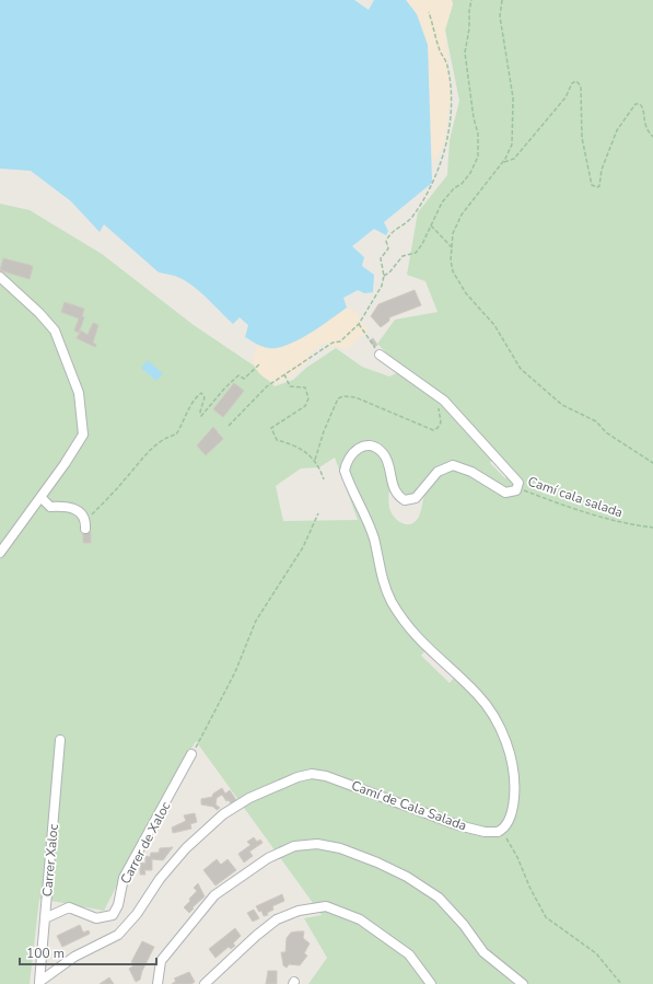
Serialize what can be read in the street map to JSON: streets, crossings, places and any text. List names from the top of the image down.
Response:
{
  "streets": {
    "street": ["Camí de Cala Salada", "Carrer de Xaloc", "Carrer Xaloc"],
    "path": ["Camí cala salada"]
  },
  "crossings": [
    ["Camí de Cala Salada", "Carrer Xaloc"],
    ["Carrer de Xaloc", "Carrer Xaloc"]
  ],
  "scale_bar": "100 m"
}
